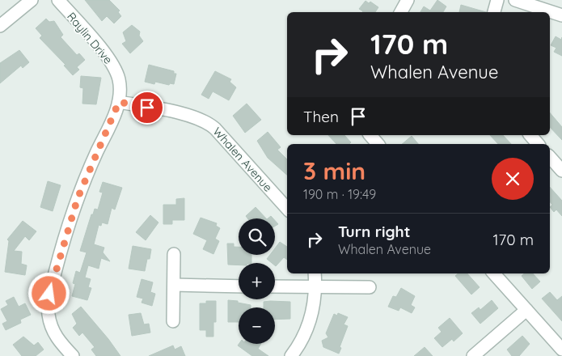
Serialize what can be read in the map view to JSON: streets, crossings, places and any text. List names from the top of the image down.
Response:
{
  "streets": {
    "street": ["Raylin Drive", "Whalen Avenue"]
  },
  "crossings": [
    ["Raylin Drive", "Whalen Avenue"]
  ],
  "page": {
    "turn": ["170 m", "Whalen Avenue"],
    "then": "Then",
    "heading": ["3 min", "190 m · 19:49"],
    "list": [
      {
        "name": "Turn right",
        "note": "Whalen Avenue",
        "value": "170 m"
      }
    ],
    "map_buttons": ["+", "−"]
  }
}
